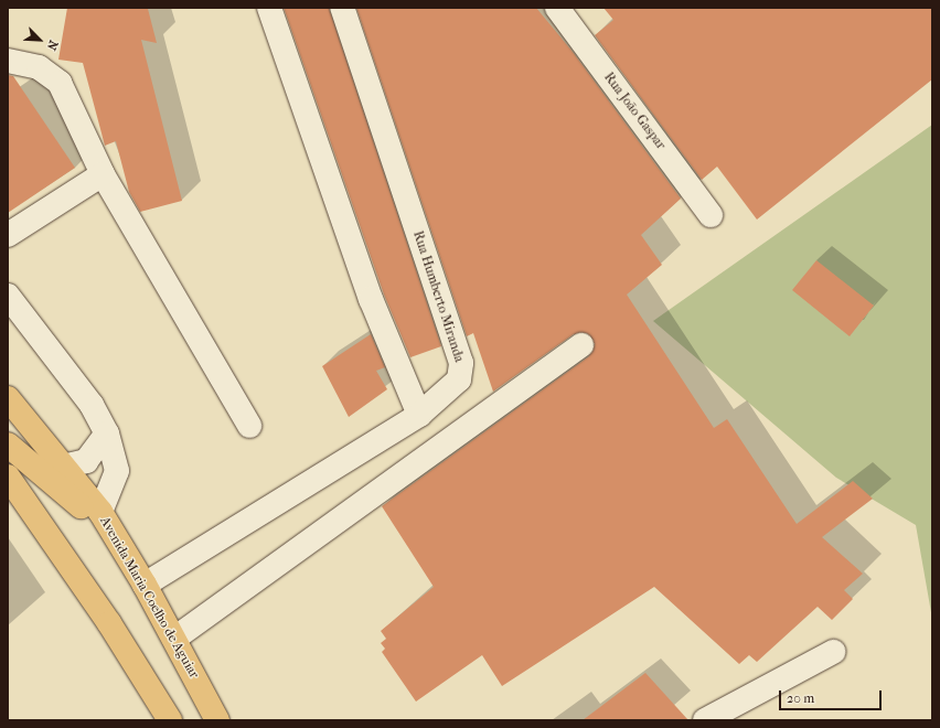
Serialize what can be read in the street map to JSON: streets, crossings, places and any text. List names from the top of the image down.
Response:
{
  "streets": {
    "main road": ["Avenida Maria Coelho de Aguiar"],
    "street": ["Rua João Gaspar", "Rua Humberto Miranda"]
  },
  "crossings": [
    ["Rua Humberto Miranda", "Avenida Maria Coelho de Aguiar"]
  ],
  "scale_bar": "20 m",
  "north": "bottom right"
}
